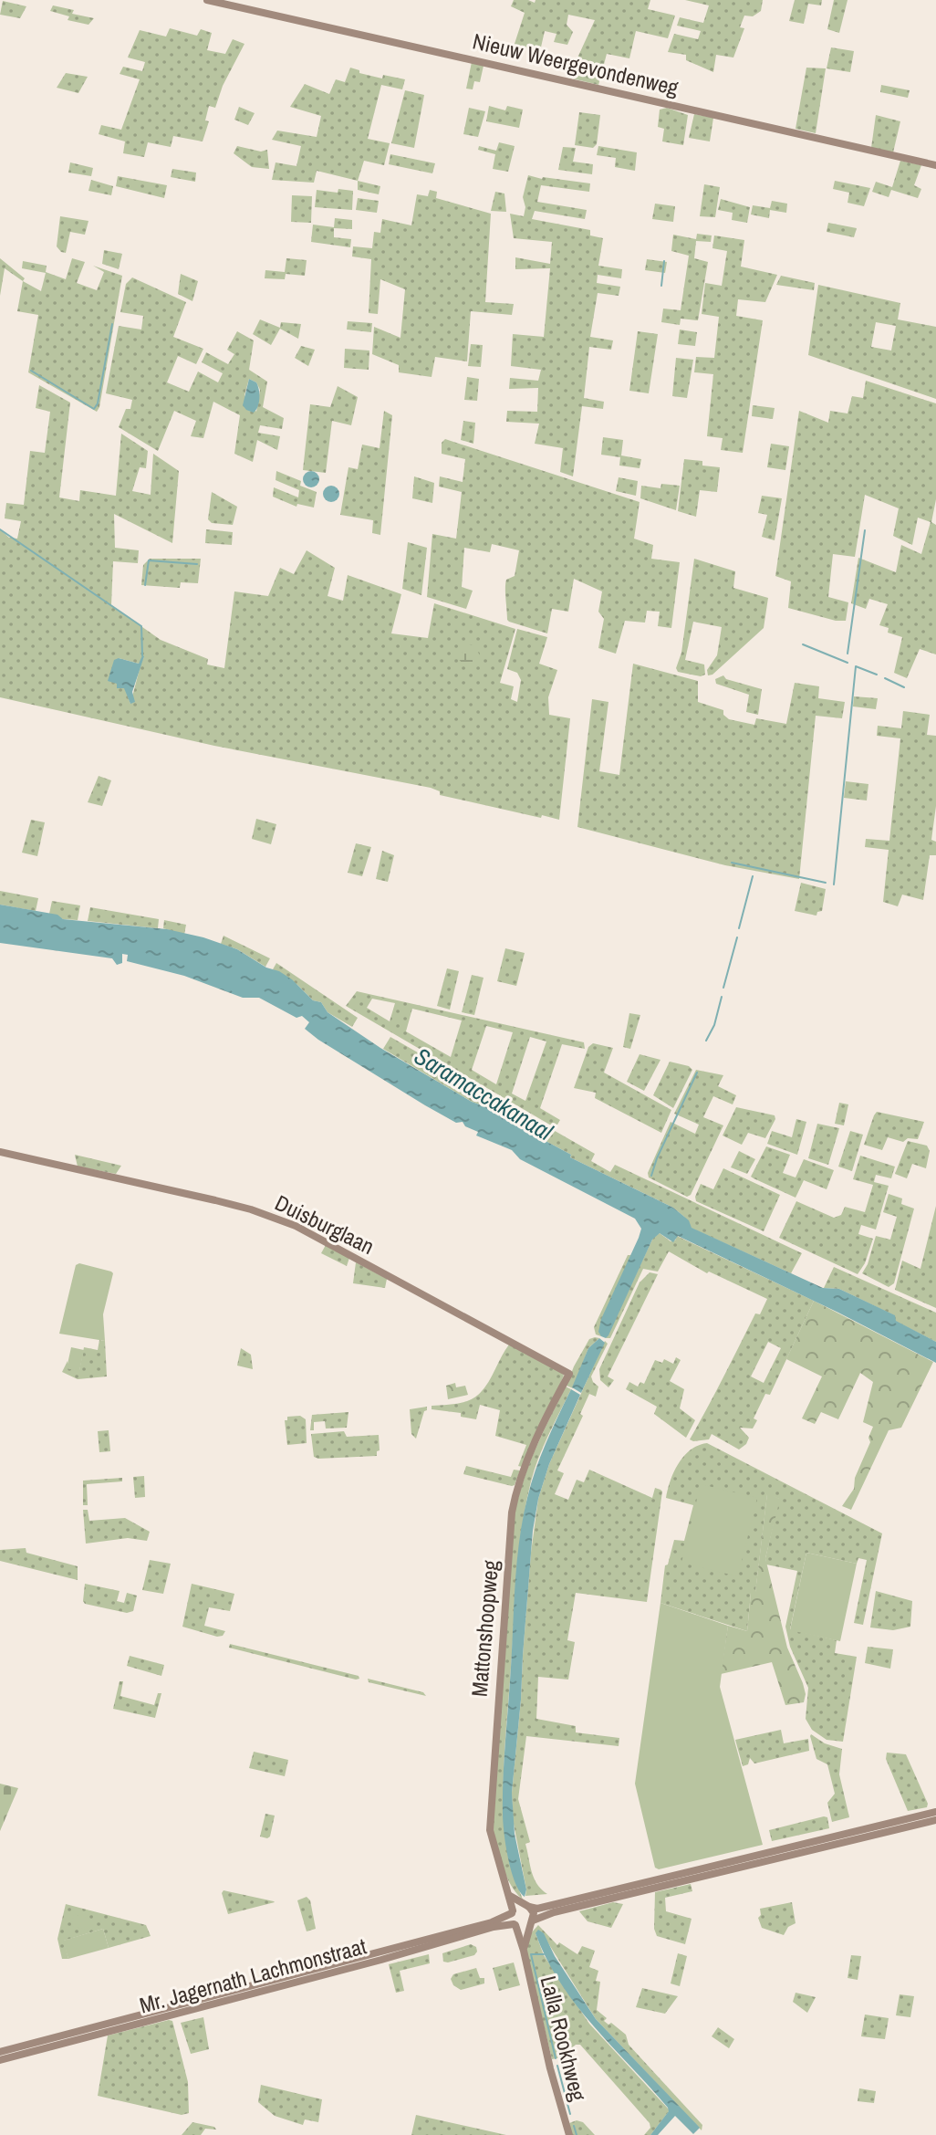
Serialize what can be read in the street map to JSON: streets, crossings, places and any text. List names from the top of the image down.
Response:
{
  "streets": {
    "street": [
      "Nieuw Weergevondenweg",
      "Duisburglaan",
      "Mattonshoopweg",
      "Mr. Jagernath Lachmonstraat",
      "Lalla Rookhweg"
    ]
  },
  "crossings": [
    ["Duisburglaan", "Mattonshoopweg"],
    ["Mattonshoopweg", "Mr. Jagernath Lachmonstraat"],
    ["Mattonshoopweg", "Lalla Rookhweg"],
    ["Mr. Jagernath Lachmonstraat", "Lalla Rookhweg"]
  ],
  "water": ["Saramaccakanaal"]
}
